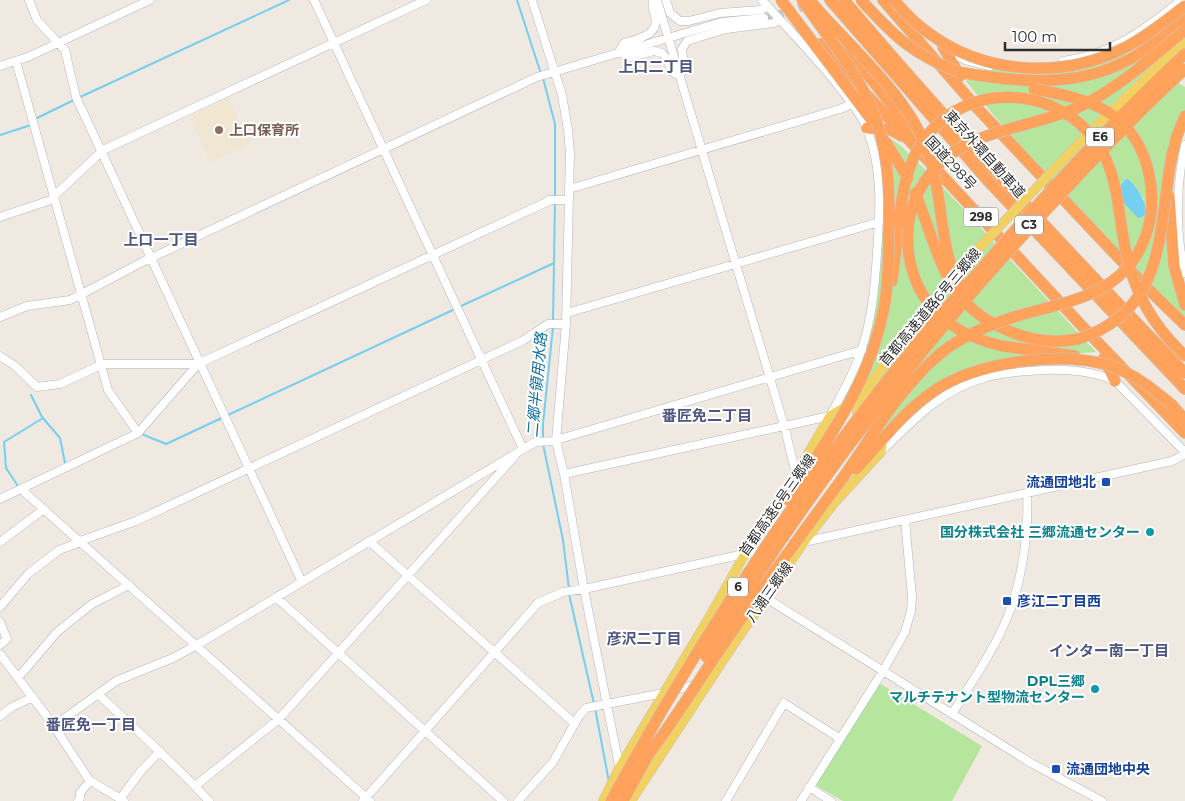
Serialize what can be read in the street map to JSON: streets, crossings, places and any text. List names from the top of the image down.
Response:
{
  "streets": {
    "highway": [
      "E6",
      "東京外環自動車道",
      "国道298号",
      "298",
      "C3",
      "首都高速道路6号三郷線",
      "首都高速6号三郷線",
      "6"
    ],
    "main road": ["八潮三郷線"]
  },
  "crossings": [
    ["E6", "首都高速道路6号三郷線"],
    ["首都高速道路6号三郷線", "首都高速6号三郷線"]
  ],
  "districts": [
    "上口二丁目",
    "上口一丁目",
    "番匠免二丁目",
    "彦沢二丁目",
    "インター南一丁目",
    "番匠免一丁目"
  ],
  "water": ["二郷半領用水路"],
  "places": {
    "other": ["上口保育所", "国分株式会社 三郷流通センター", "DPL三郷 マルチテナント型物流センター"],
    "transit": ["流通団地北", "彦江二丁目西", "流通団地中央"]
  },
  "scale_bar": "100 m"
}
